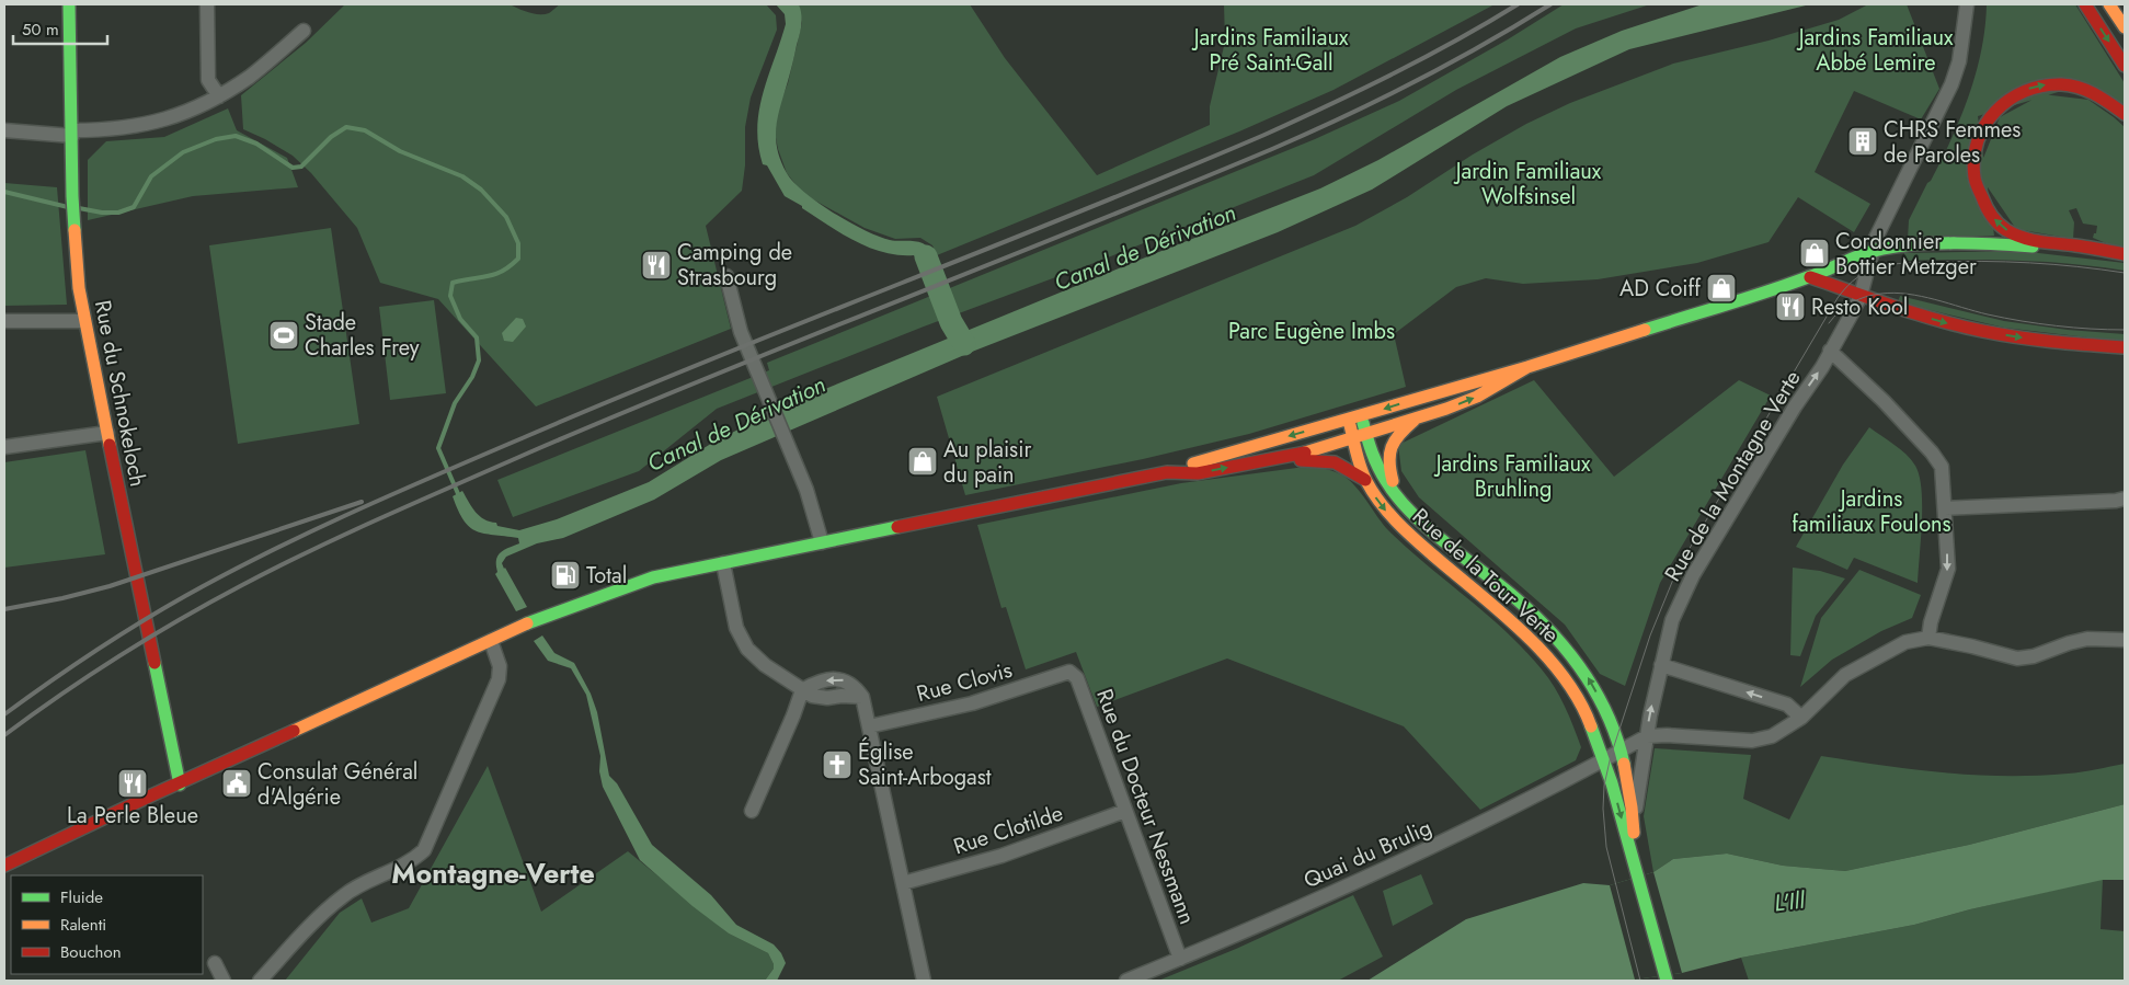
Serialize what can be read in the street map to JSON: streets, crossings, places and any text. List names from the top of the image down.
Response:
{
  "streets": {
    "main road": ["Rue du Schnokeloch", "Rue de la Montagne Verte", "Rue de la Tour Verte"],
    "street": [
      "Rue Clovis",
      "Rue du Docteur Nessmann",
      "Rue Clotilde",
      "Quai du Brulig"
    ]
  },
  "crossings": [
    ["Rue de la Montagne Verte", "Rue de la Tour Verte"],
    ["Rue de la Montagne Verte", "Quai du Brulig"],
    ["Rue de la Tour Verte", "Quai du Brulig"],
    ["Rue Clovis", "Rue du Docteur Nessmann"],
    ["Rue du Docteur Nessmann", "Rue Clotilde"],
    ["Rue du Docteur Nessmann", "Quai du Brulig"]
  ],
  "one_way": ["Rue de la Montagne Verte"],
  "districts": ["Montagne-Verte"],
  "water": ["Canal de Dérivation", "L'Ill"],
  "parks": [
    "Jardins Familiaux Pré Saint-Gall",
    "Jardins Familiaux Abbé Lemire",
    "Jardin Familiaux Wolfsinsel",
    "Parc Eugène Imbs",
    "Jardins Familiaux Bruhling",
    "Jardins familiaux Foulons"
  ],
  "places": {
    "building": ["CHRS Femmes de Paroles"],
    "shop": ["Cordonnier Bottier Metzger", "AD Coiff", "Au plaisir du pain"],
    "restaurant": ["Camping de Strasbourg", "Resto Kool", "La Perle Bleue"],
    "sports": ["Stade Charles Frey"],
    "fuel station": ["Total"],
    "church": ["Église Saint-Arbogast"],
    "public building": ["Consulat Général d'Algérie"]
  },
  "legend": ["Fluide", "Ralenti", "Bouchon"],
  "scale_bar": "50 m"
}
